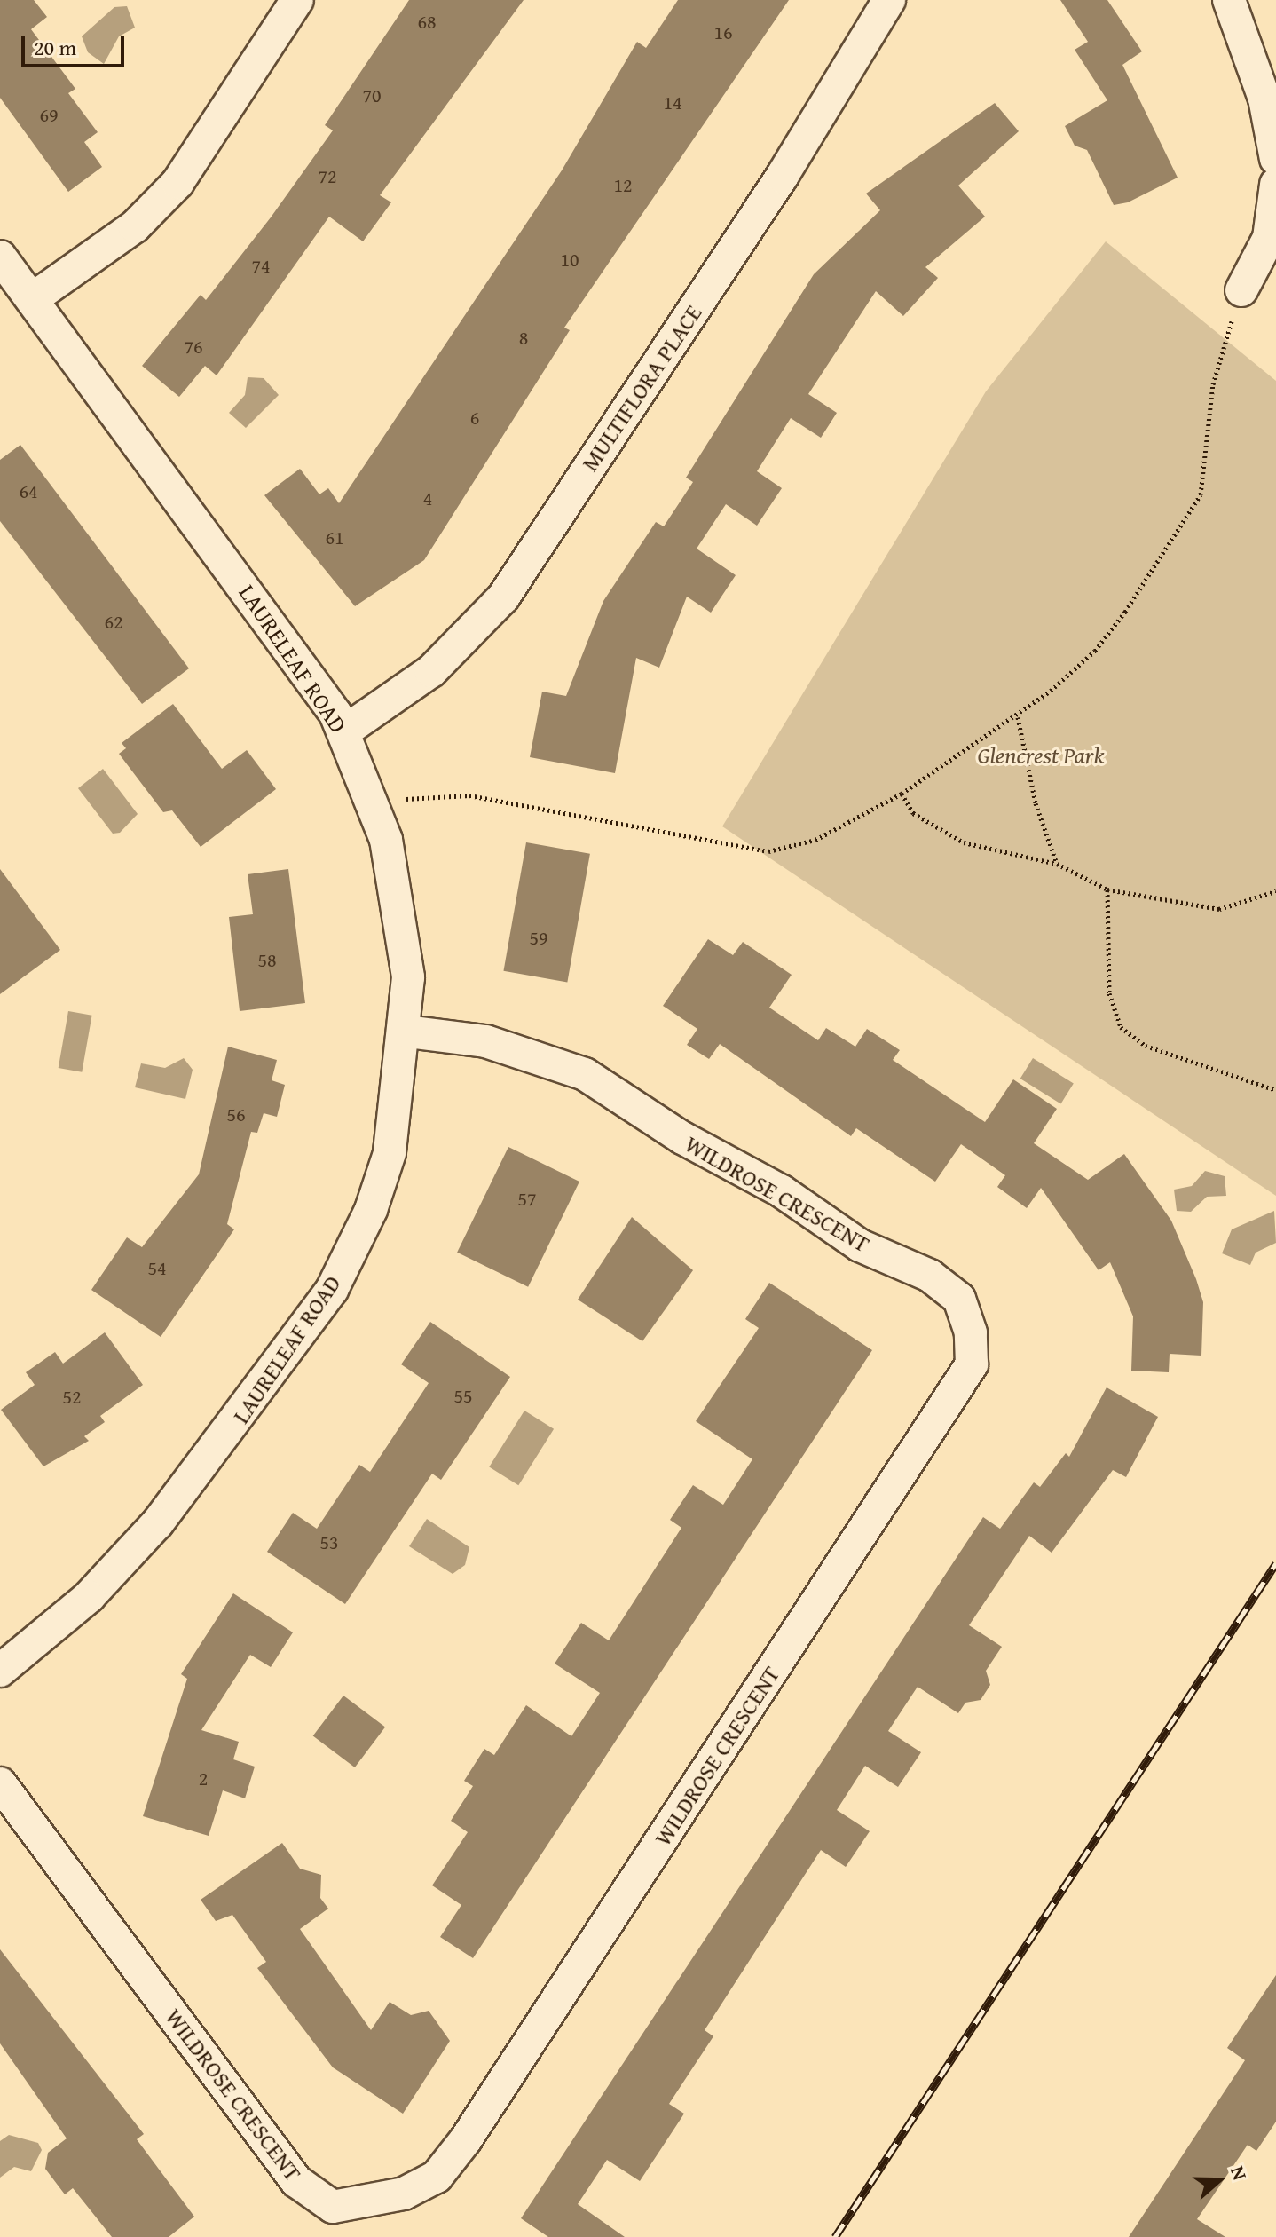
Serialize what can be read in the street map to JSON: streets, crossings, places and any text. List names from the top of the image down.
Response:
{
  "streets": {
    "street": ["MULTIFLORA PLACE", "LAURELEAF ROAD", "WILDROSE CRESCENT"]
  },
  "crossings": [
    ["MULTIFLORA PLACE", "LAURELEAF ROAD"],
    ["LAURELEAF ROAD", "WILDROSE CRESCENT"]
  ],
  "parks": ["Glencrest Park"],
  "house_numbers": [
    "68",
    "16",
    "70",
    "14",
    "69",
    "72",
    "12",
    "10",
    "74",
    "8",
    "76",
    "6",
    "64",
    "4",
    "61",
    "62",
    "59",
    "58",
    "56",
    "57",
    "54",
    "55",
    "52",
    "53",
    "2"
  ],
  "scale_bar": "20 m",
  "north": "right"
}
